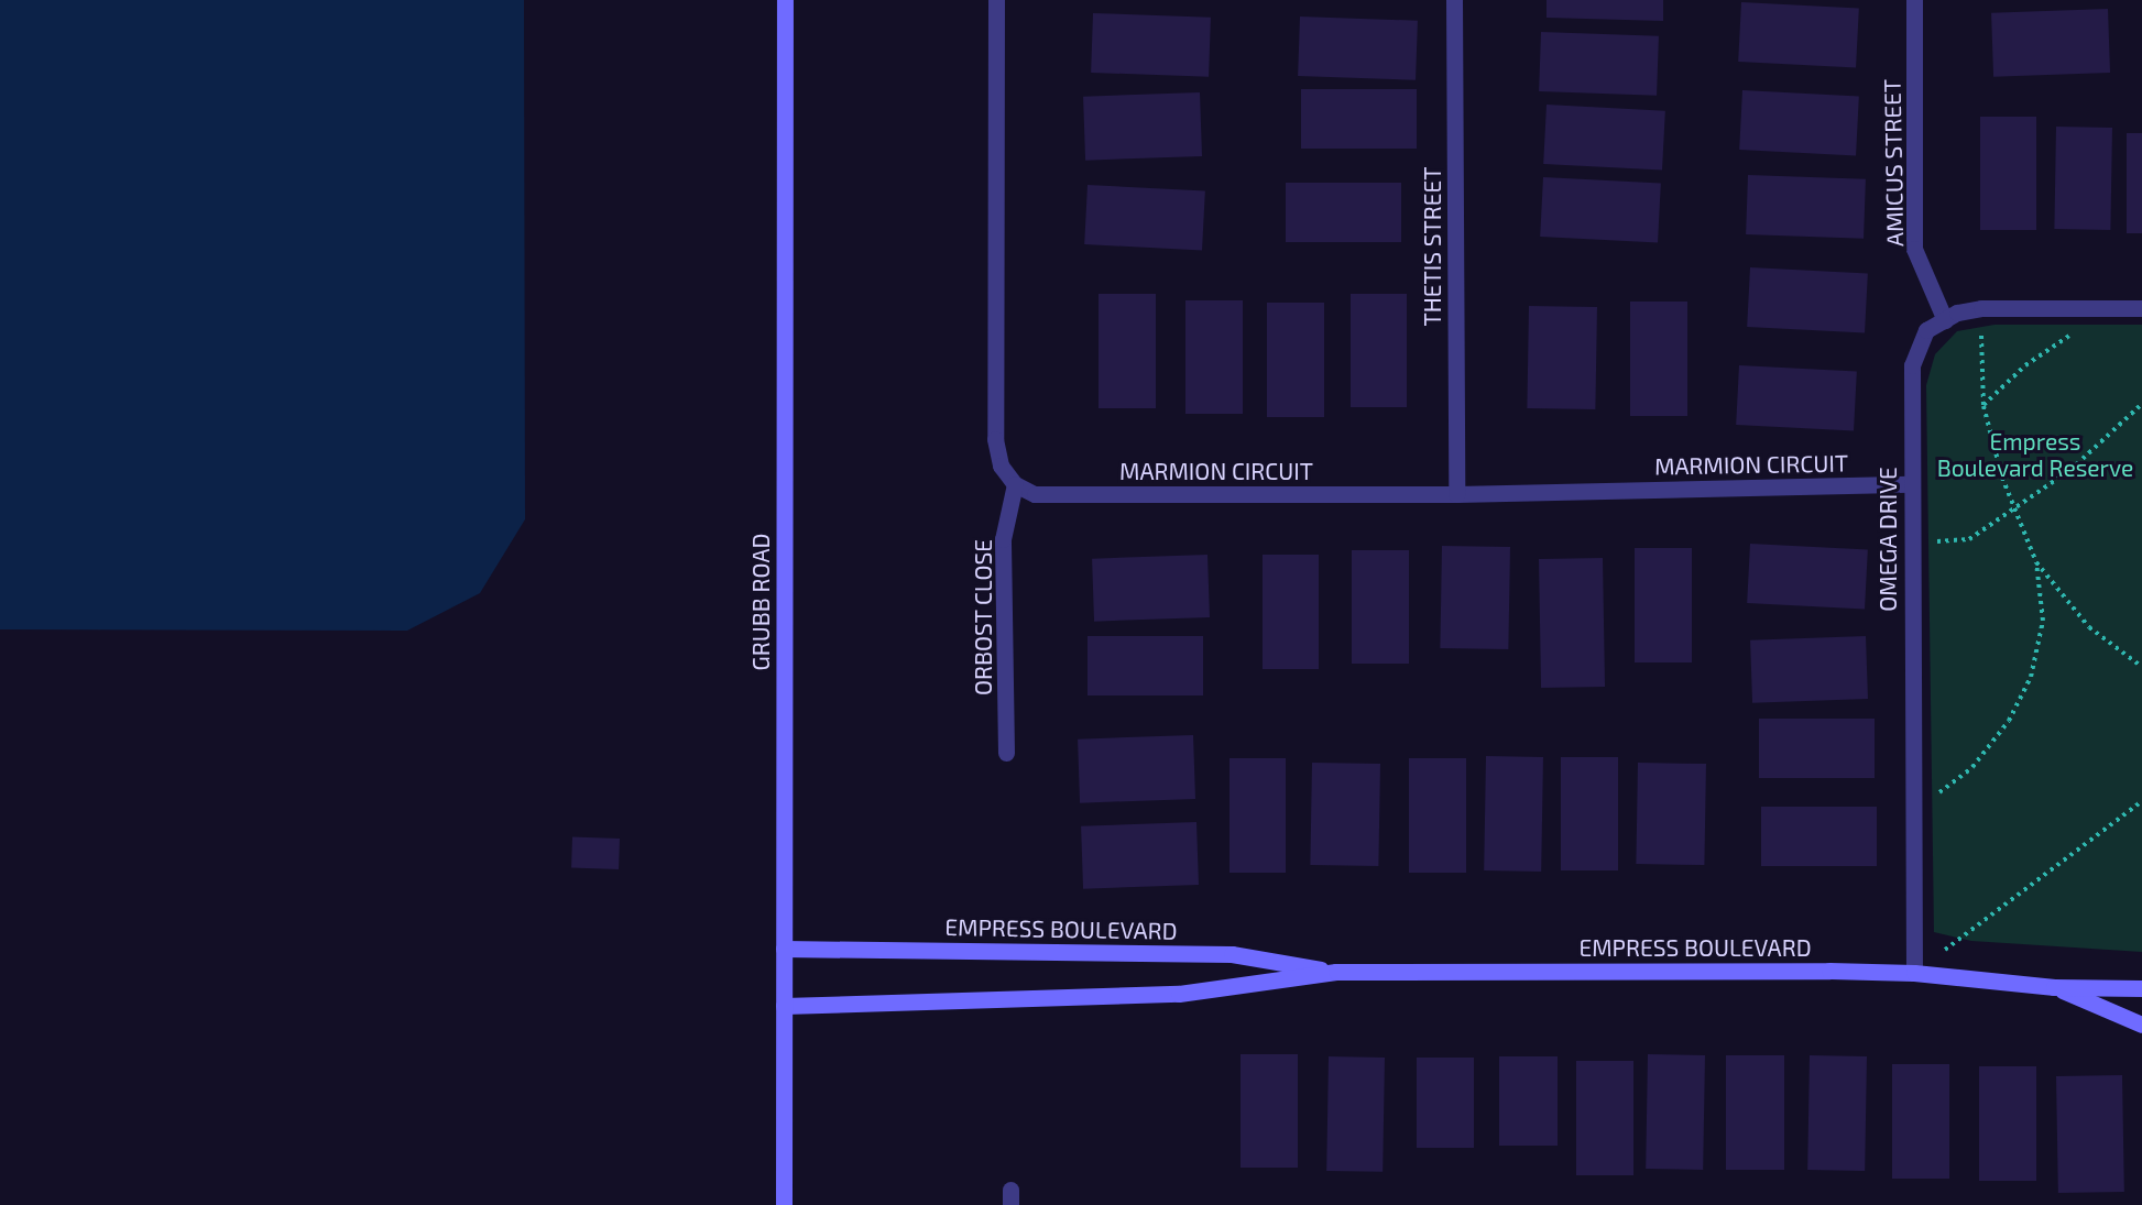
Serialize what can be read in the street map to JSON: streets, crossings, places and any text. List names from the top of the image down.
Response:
{
  "streets": {
    "street": [
      "AMICUS STREET",
      "THETIS STREET",
      "MARMION CIRCUIT",
      "OMEGA DRIVE",
      "GRUBB ROAD",
      "ORBOST CLOSE",
      "EMPRESS BOULEVARD"
    ]
  },
  "crossings": [
    ["AMICUS STREET", "OMEGA DRIVE"],
    ["THETIS STREET", "MARMION CIRCUIT"],
    ["MARMION CIRCUIT", "OMEGA DRIVE"],
    ["MARMION CIRCUIT", "ORBOST CLOSE"],
    ["OMEGA DRIVE", "EMPRESS BOULEVARD"],
    ["GRUBB ROAD", "EMPRESS BOULEVARD"]
  ],
  "parks": ["Empress Boulevard Reserve"]
}
